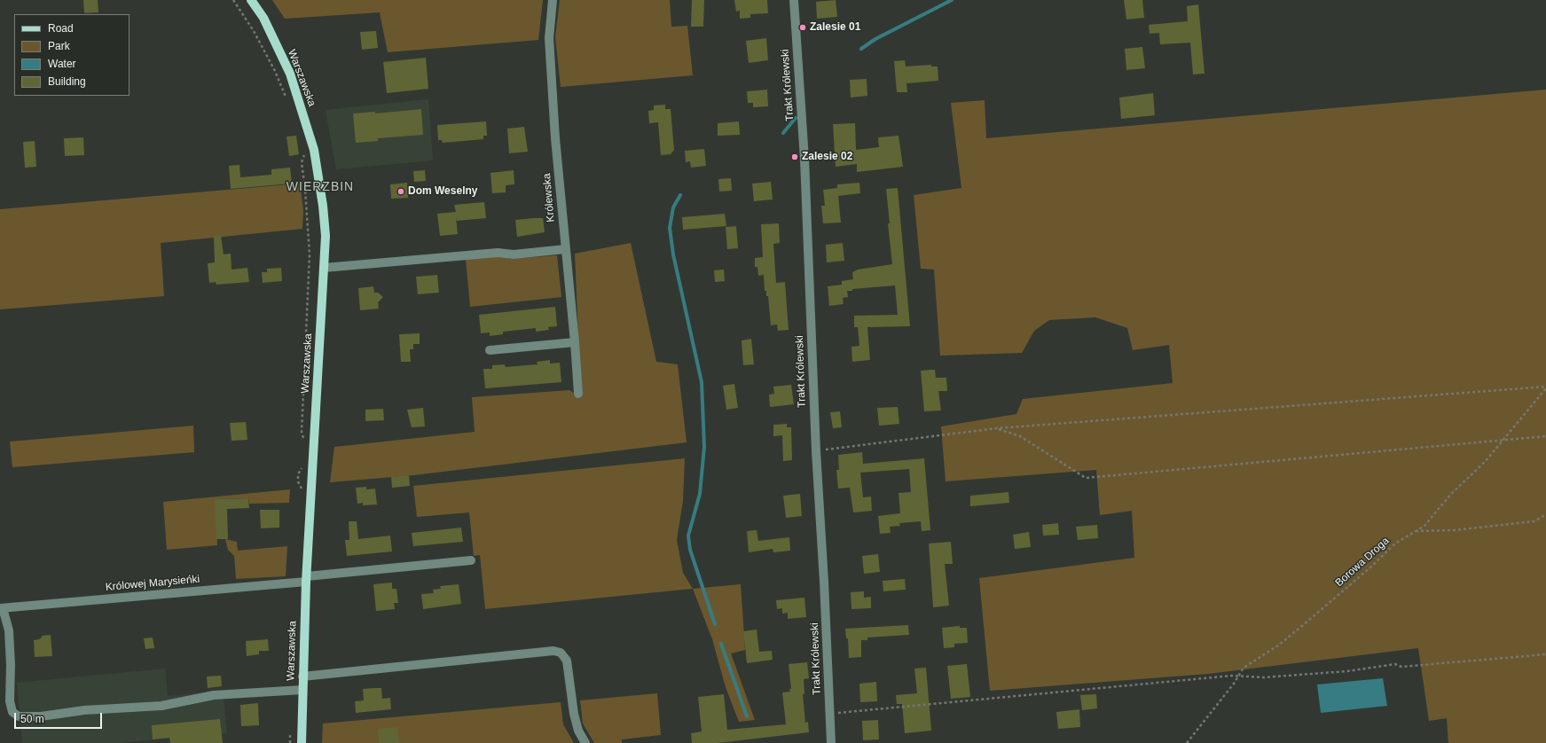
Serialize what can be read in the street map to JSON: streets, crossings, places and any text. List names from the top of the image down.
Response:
{
  "streets": {
    "main road": ["Warszawska"],
    "street": ["Trakt Królewski", "Królewska", "Królowej Marysieńki"],
    "path": ["Borowa Droga"]
  },
  "crossings": [
    ["Warszawska", "Królowej Marysieńki"]
  ],
  "districts": ["WIERZBIN"],
  "places": ["Zalesie 01", "Zalesie 02", "Dom Weselny"],
  "legend": [
    "Road",
    "Park",
    "Water",
    "Building"
  ],
  "scale_bar": "50 m"
}
